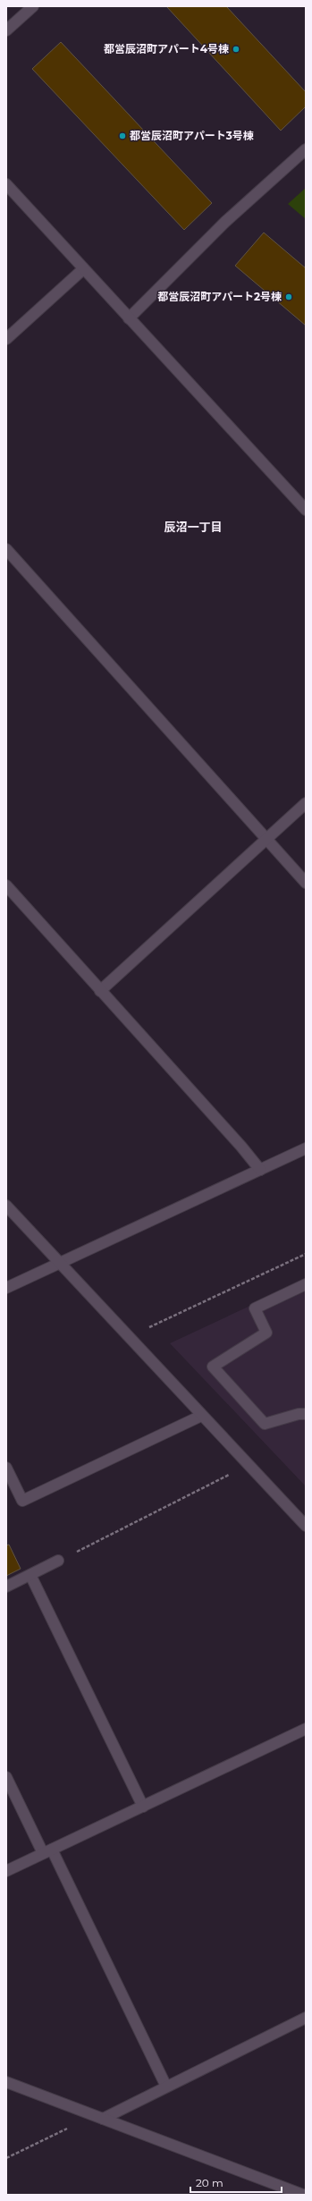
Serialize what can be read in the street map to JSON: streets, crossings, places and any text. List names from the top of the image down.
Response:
{
  "districts": ["辰沼一丁目"],
  "places": ["都営辰沼町アパート4号棟", "都営辰沼町アパート3号棟", "都営辰沼町アパート2号棟"],
  "scale_bar": "20 m"
}
